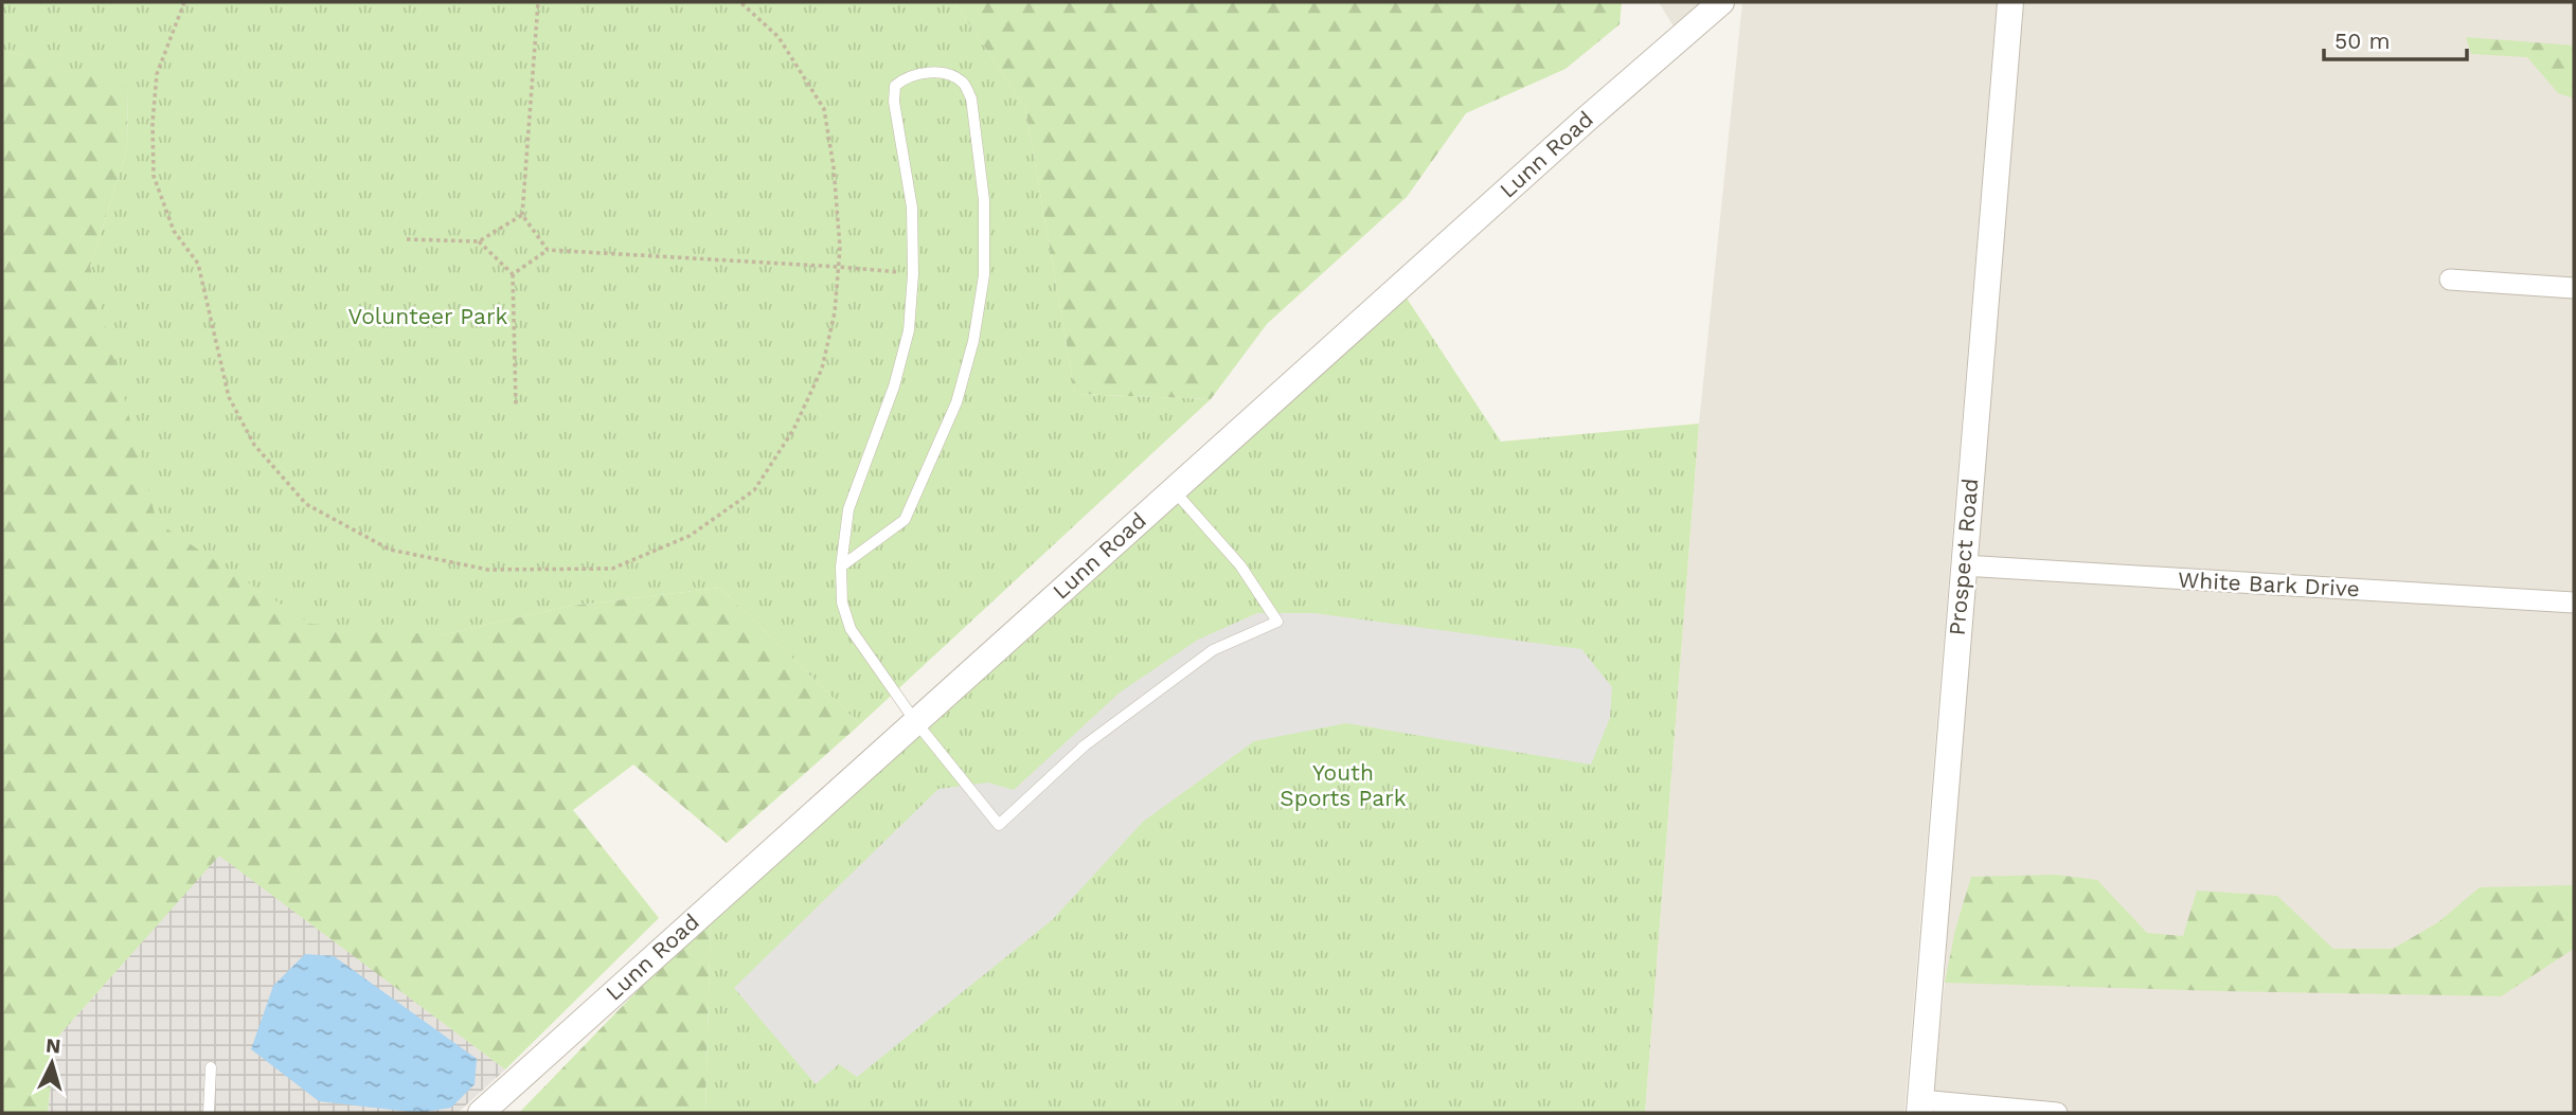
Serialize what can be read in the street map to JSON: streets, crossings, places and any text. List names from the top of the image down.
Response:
{
  "streets": {
    "street": ["Lunn Road", "Prospect Road", "White Bark Drive"]
  },
  "crossings": [
    ["Prospect Road", "White Bark Drive"]
  ],
  "parks": ["Volunteer Park", "Youth Sports Park"],
  "scale_bar": "50 m",
  "north": "top"
}
